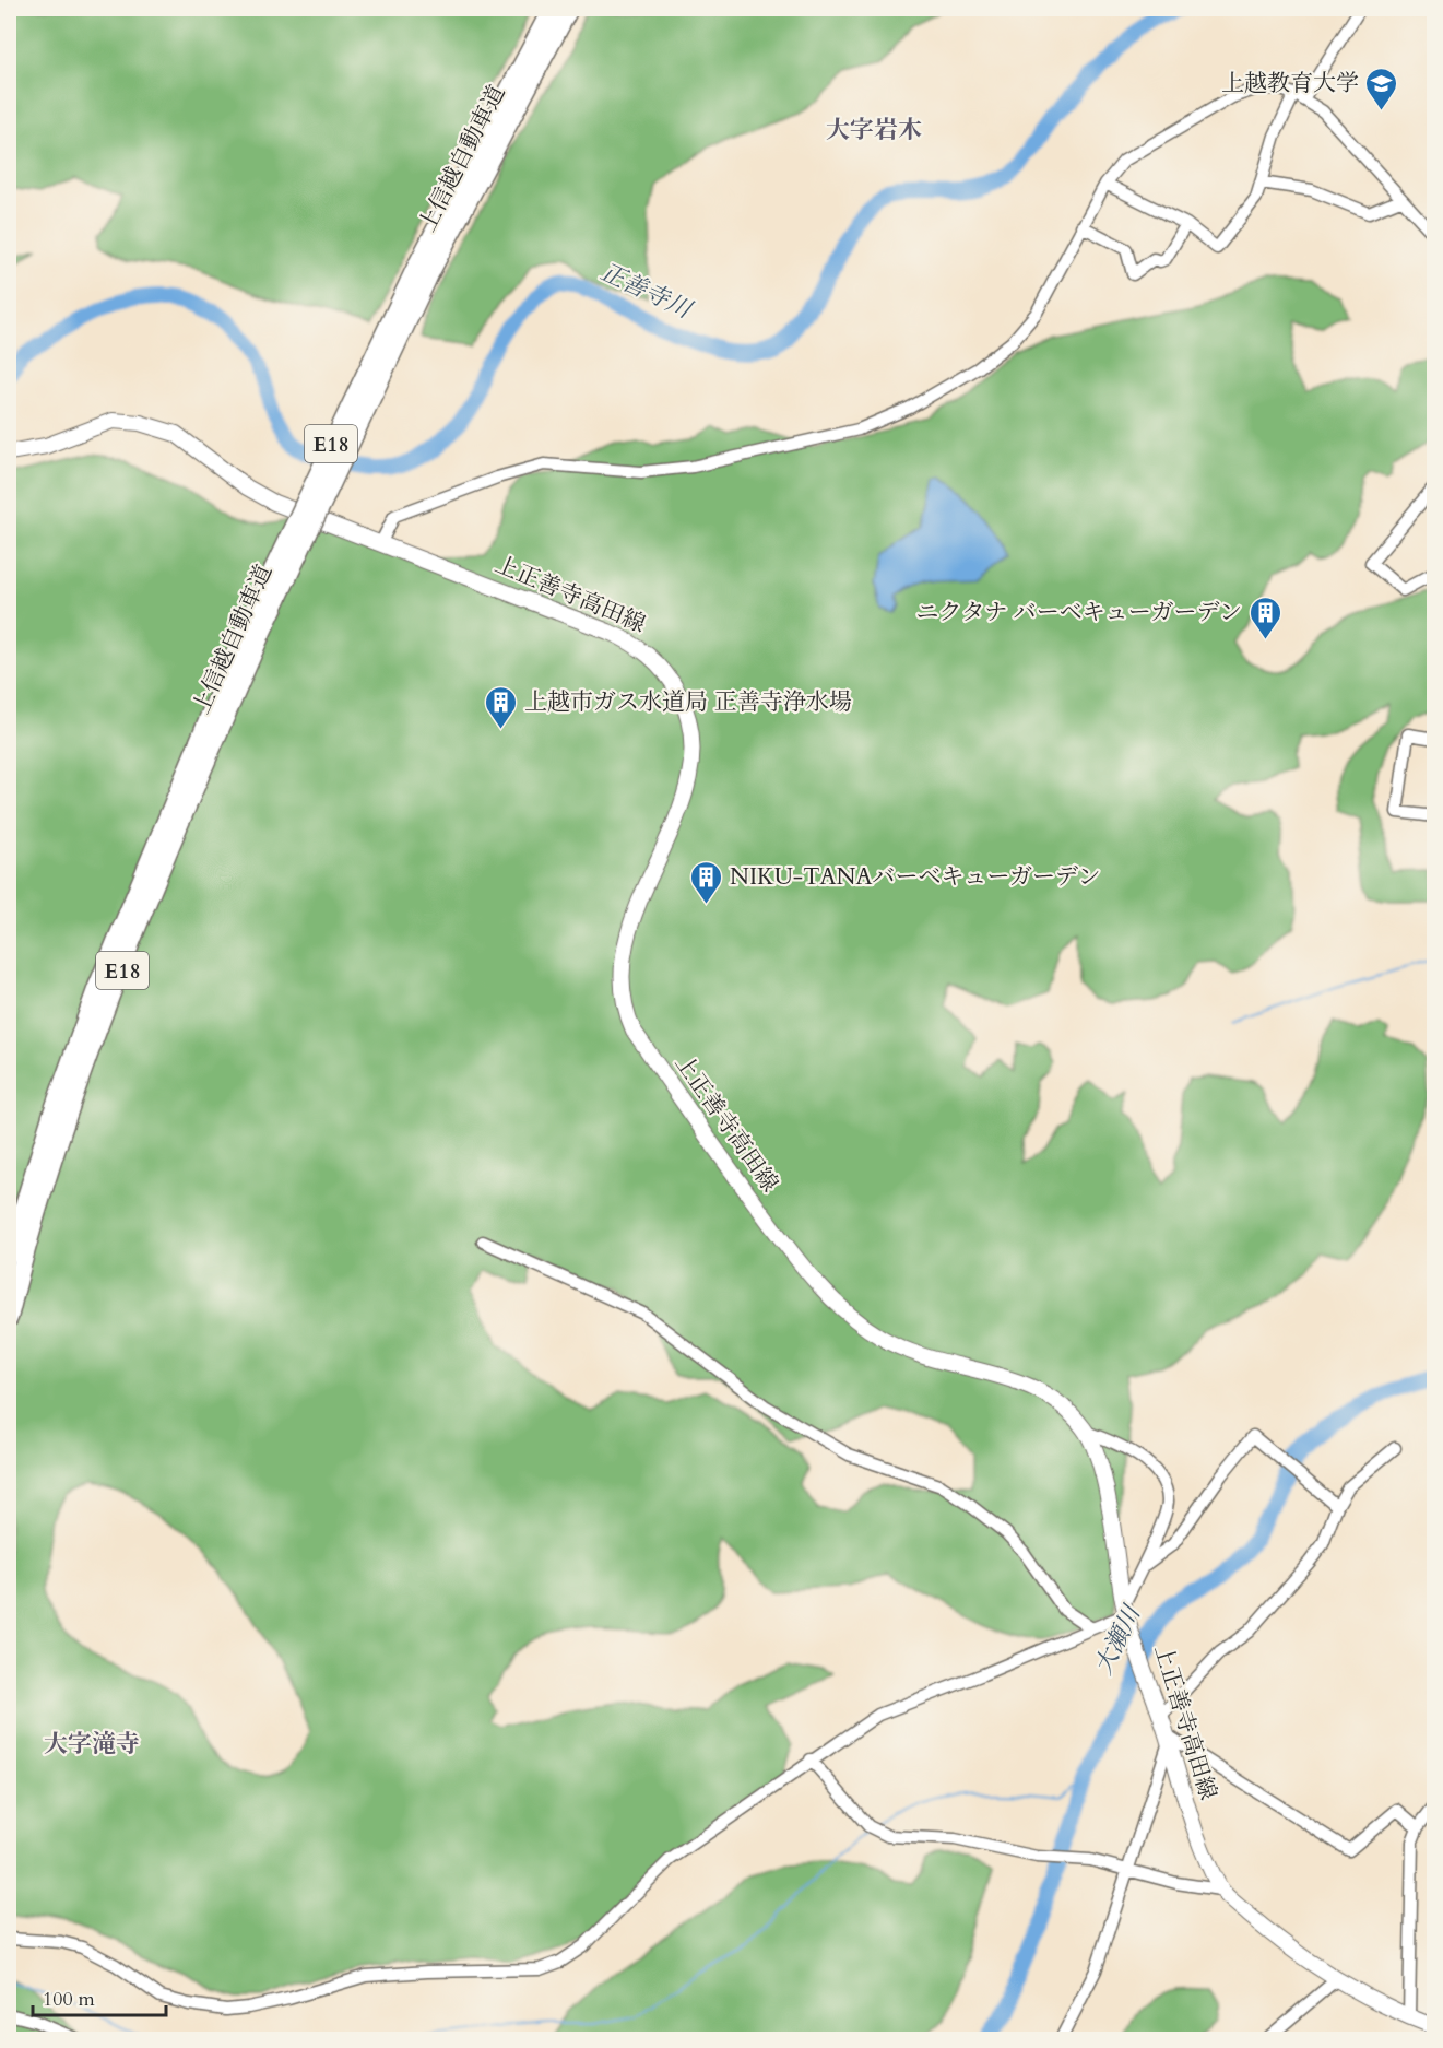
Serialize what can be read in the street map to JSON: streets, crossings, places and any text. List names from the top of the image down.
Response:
{
  "streets": {
    "highway": ["上信越自動車道", "E18"],
    "main road": ["上正善寺高田線"]
  },
  "districts": ["大字岩木", "大字滝寺"],
  "water": ["正善寺川", "大瀬川"],
  "places": {
    "school or university": ["上越教育大学"],
    "building": ["ニクタナ バーベキューガーデン", "上越市ガス水道局 正善寺浄水場", "NIKU-TANAバーベキューガーデン"]
  },
  "scale_bar": "100 m"
}
